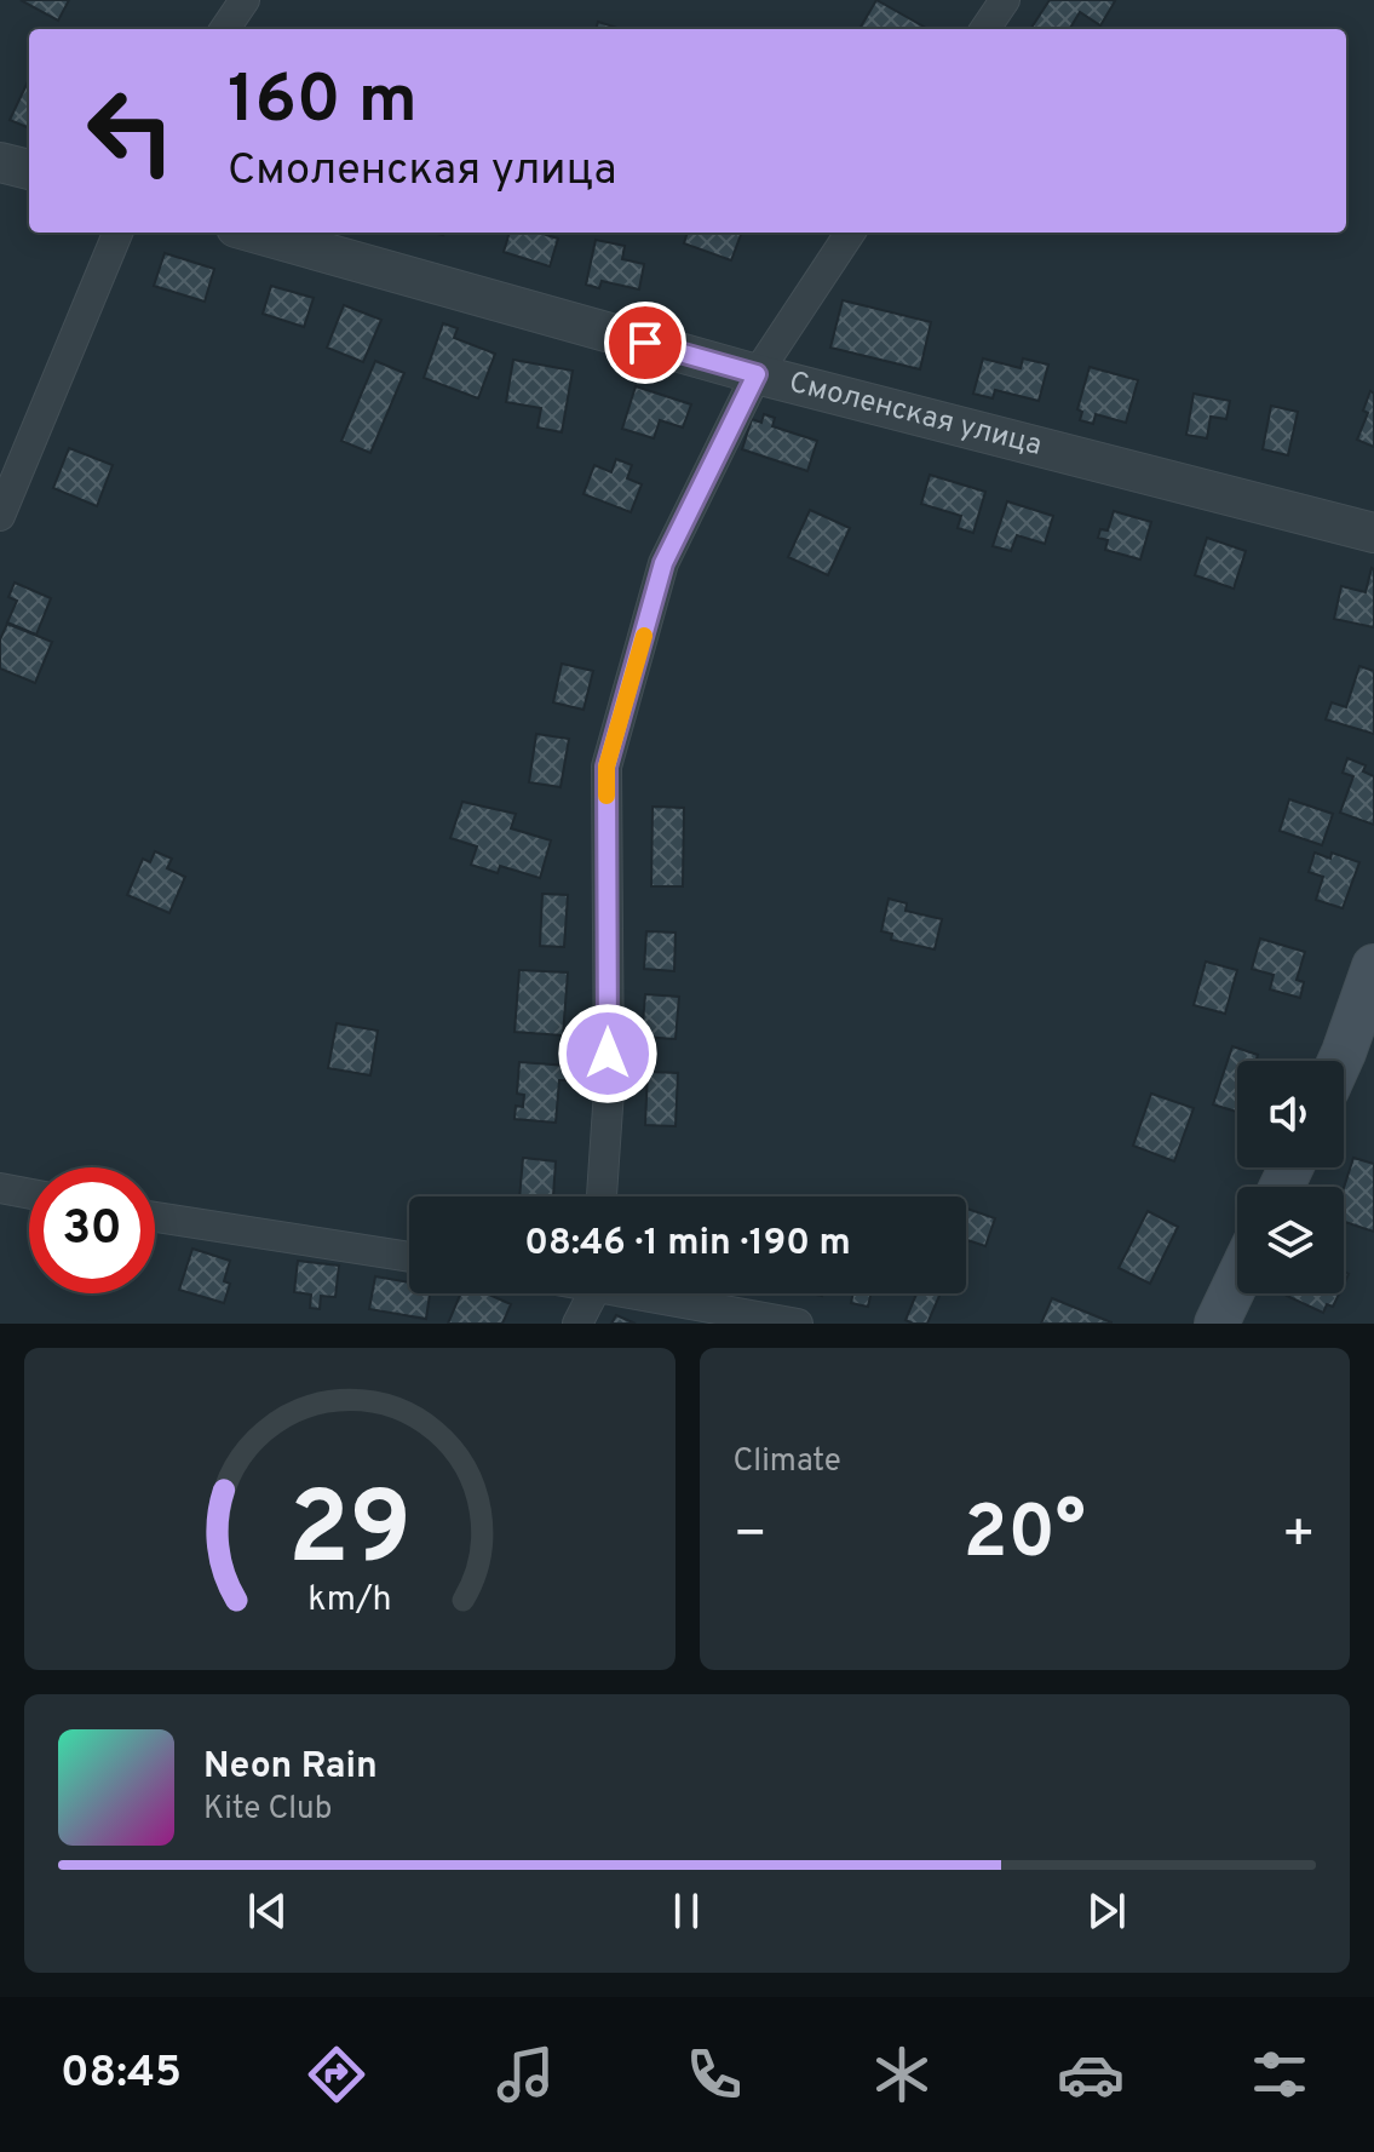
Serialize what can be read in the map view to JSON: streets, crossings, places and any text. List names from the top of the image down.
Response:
{
  "streets": {
    "street": ["Смоленская улица"]
  },
  "page": {
    "turn": ["160 m", "Смоленская улица"],
    "limit": "30",
    "trip": "08:46 · 1 min · 190 m",
    "tile": "Climate",
    "heat": ["−", "20°", "+"],
    "song": ["Neon Rain", "Kite Club"],
    "tabs": "08:45",
    "gauge": ["29", "km/h"]
  }
}
